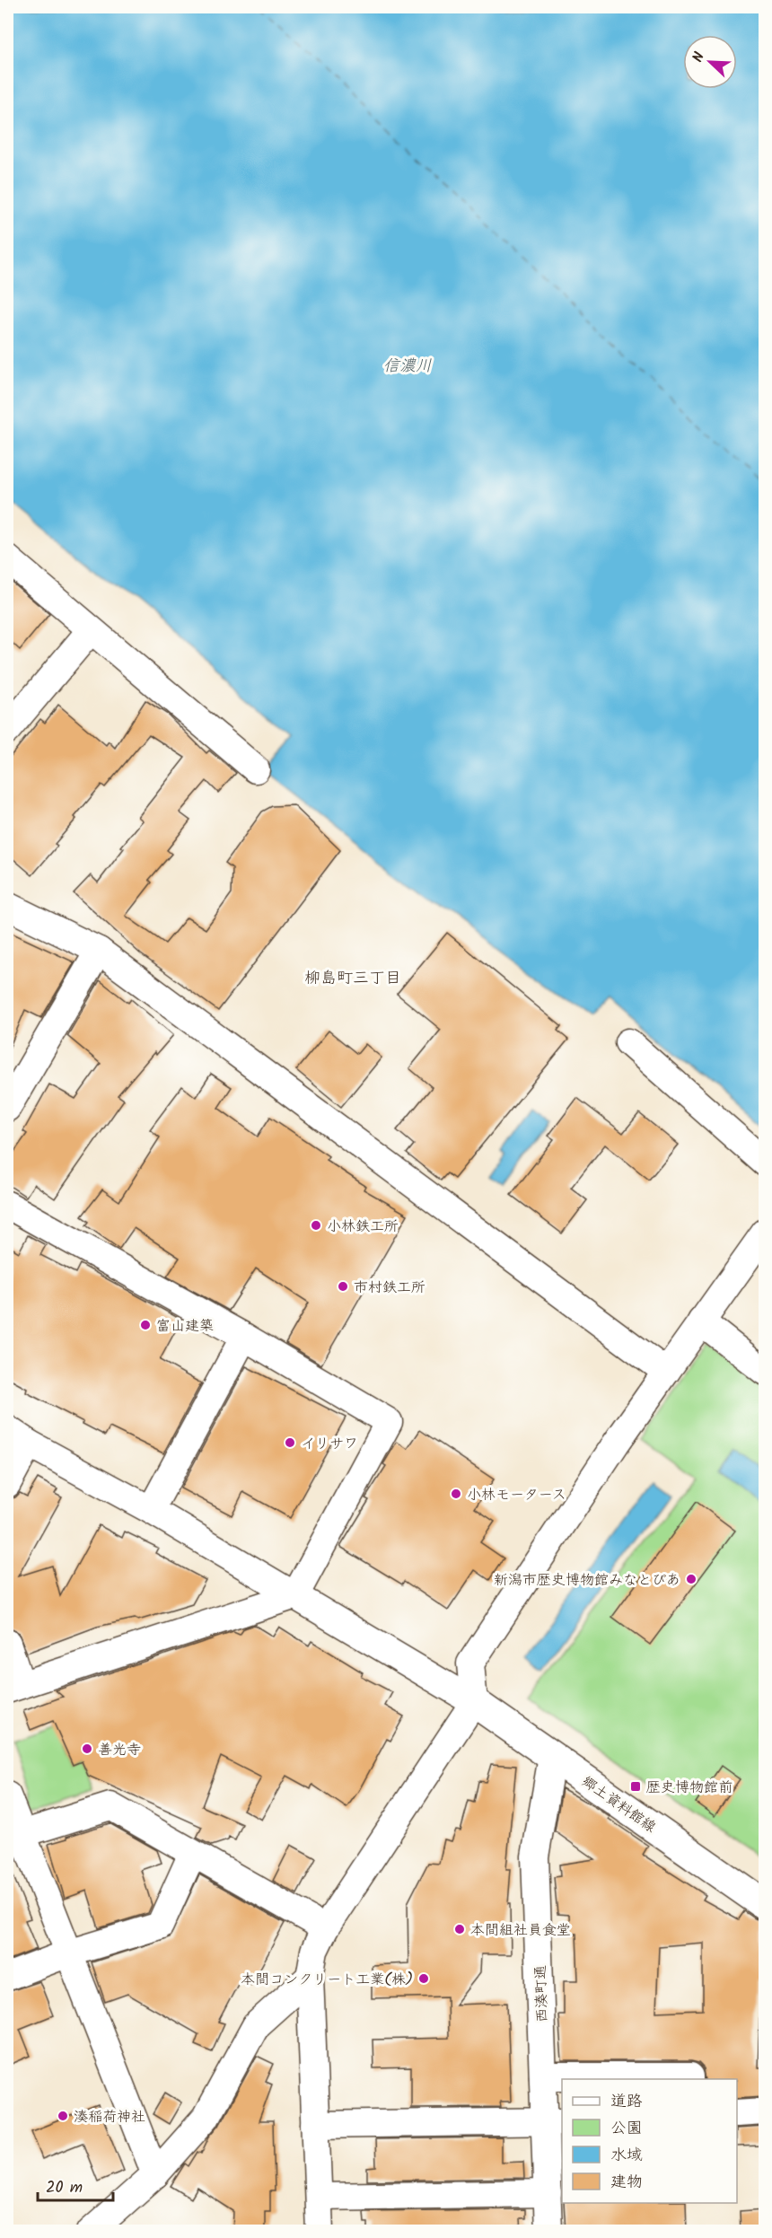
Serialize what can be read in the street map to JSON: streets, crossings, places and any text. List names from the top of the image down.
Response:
{
  "streets": {
    "main road": ["郷土資料館線"],
    "street": ["西湊町通"]
  },
  "crossings": [
    ["郷土資料館線", "西湊町通"]
  ],
  "districts": ["柳島町三丁目"],
  "water": ["信濃川"],
  "places": {
    "other": [
      "小林鉄工所",
      "市村鉄工所",
      "富山建築",
      "イリサワ",
      "小林モータース",
      "新潟市歴史博物館みなとぴあ",
      "善光寺",
      "本間組社員食堂",
      "本間コンクリート工業(株)",
      "湊稲荷神社"
    ],
    "transit": ["歴史博物館前"]
  },
  "legend": [
    "道路",
    "公園",
    "水域",
    "建物"
  ],
  "scale_bar": "20 m",
  "north": "top left"
}
